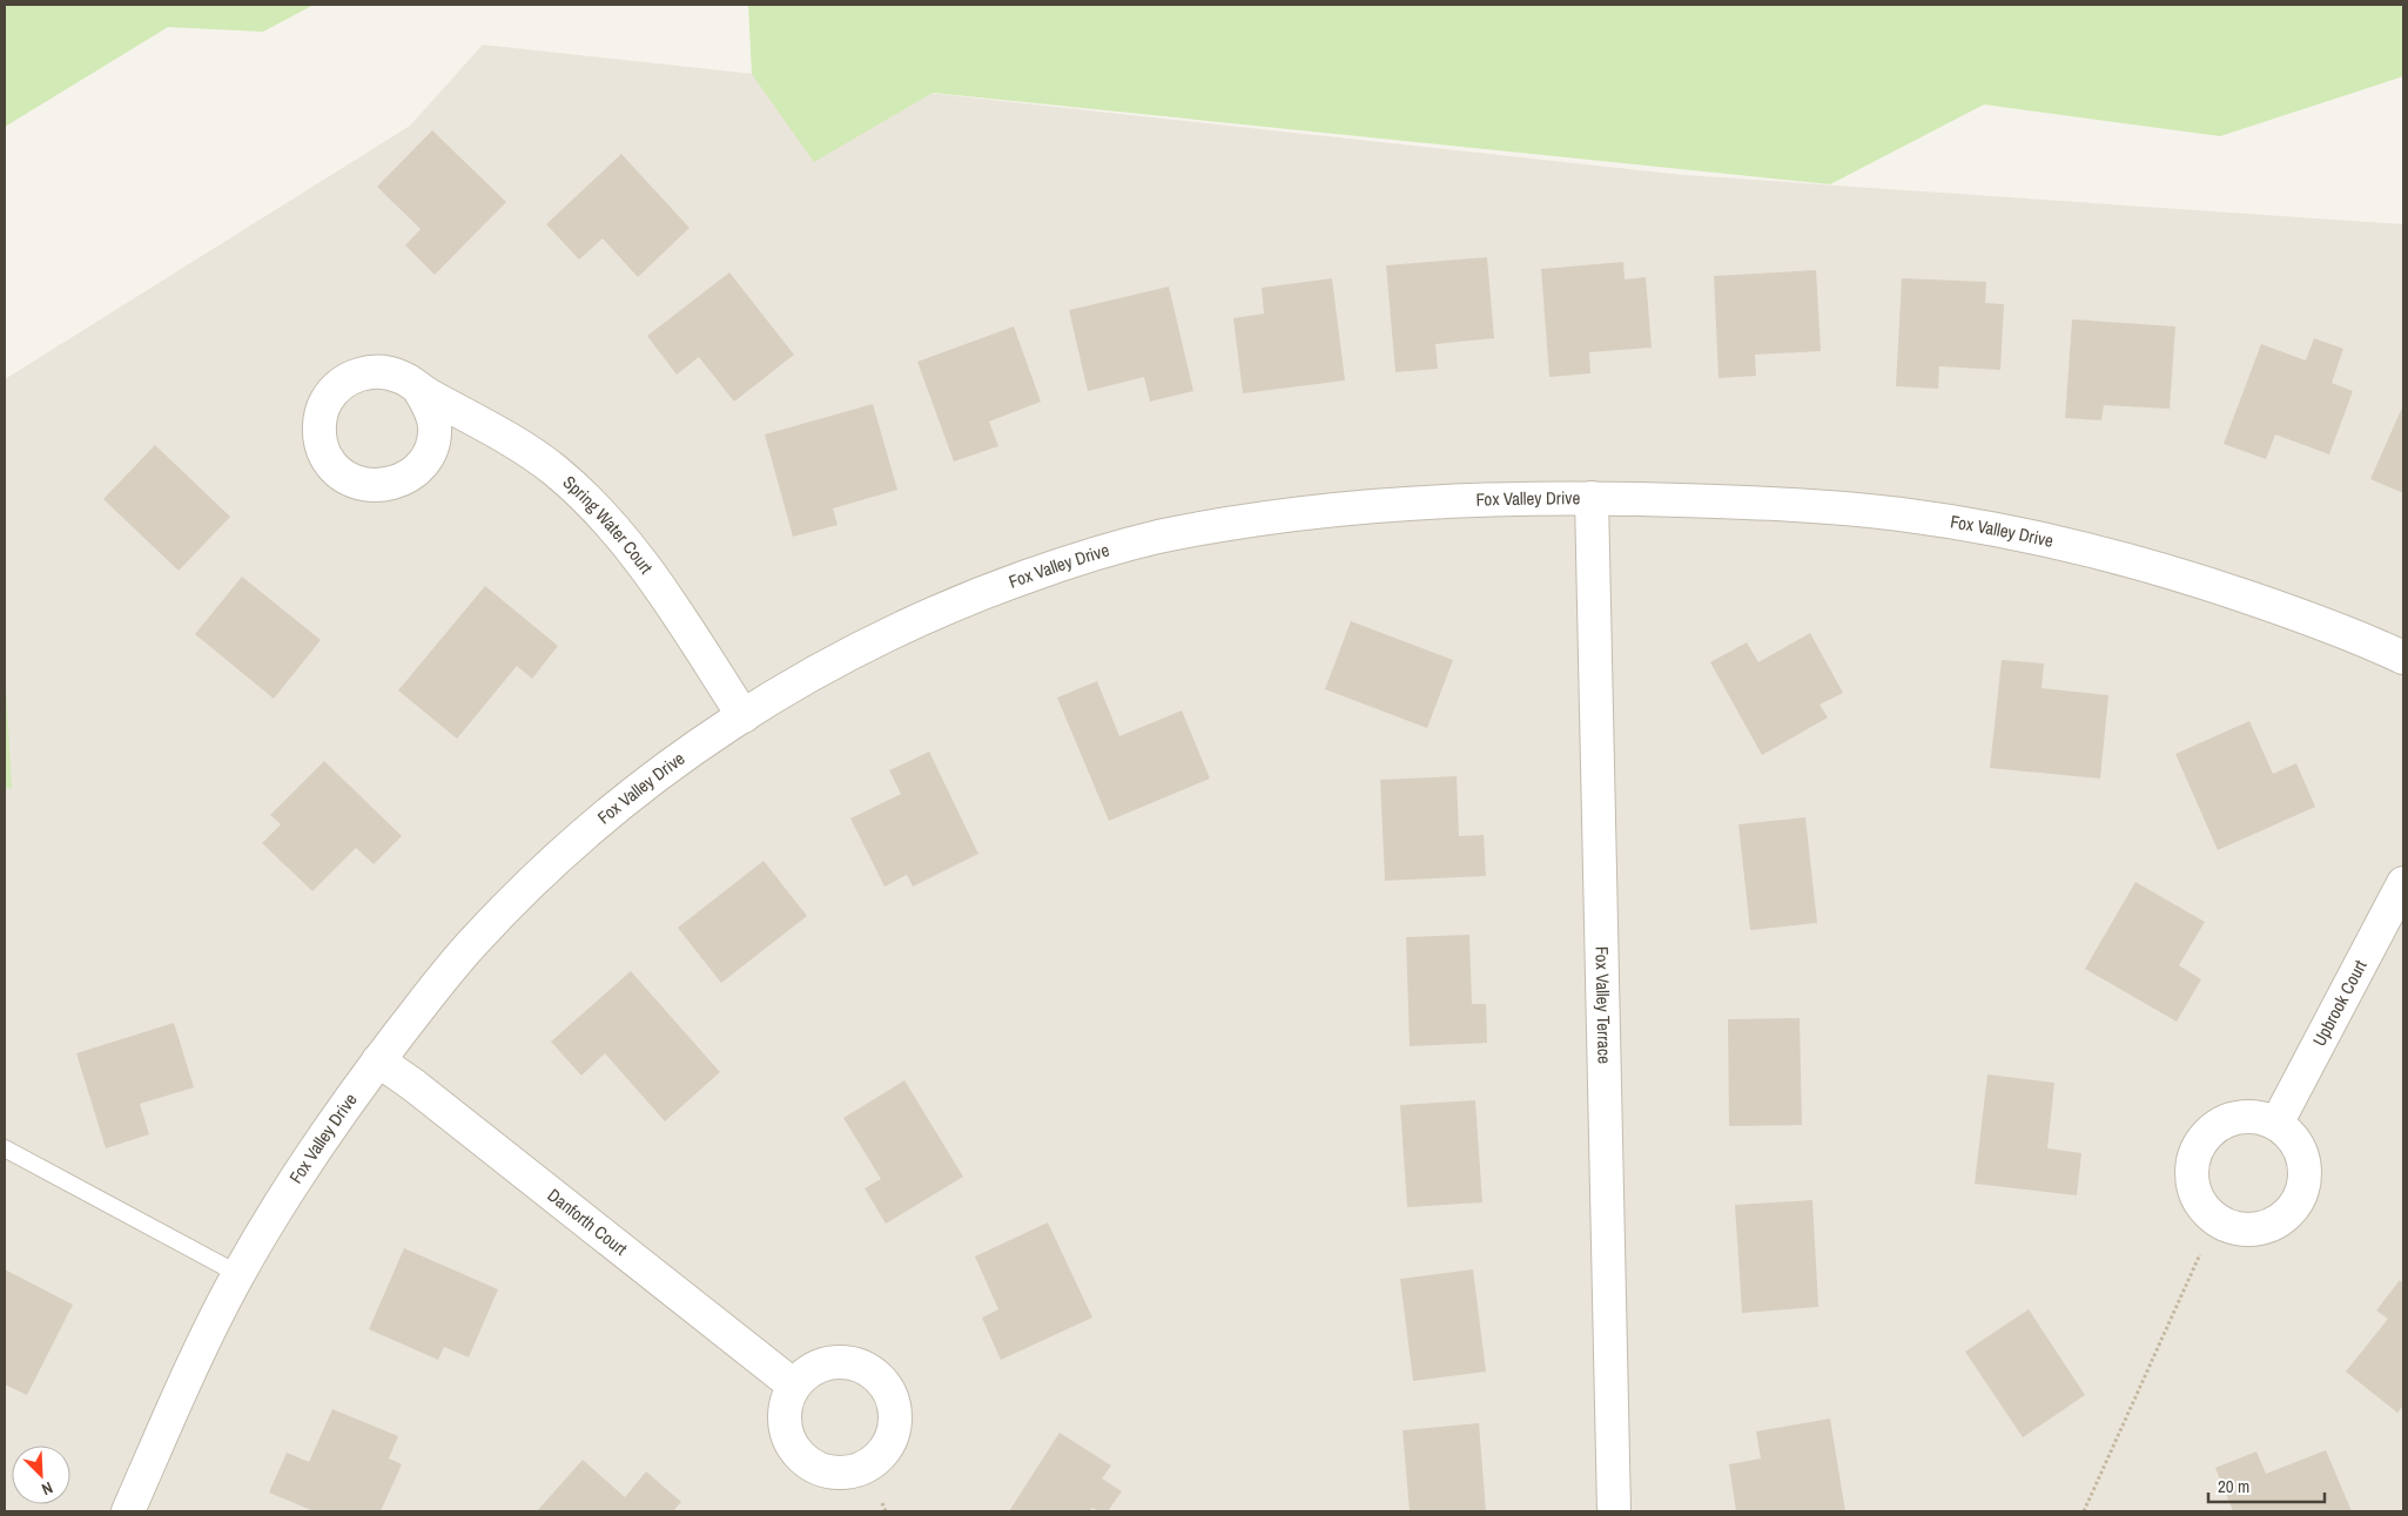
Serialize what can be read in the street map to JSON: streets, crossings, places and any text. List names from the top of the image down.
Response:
{
  "streets": {
    "street": [
      "Fox Valley Drive",
      "Spring Water Court",
      "Upbrook Court",
      "Fox Valley Terrace",
      "Danforth Court"
    ]
  },
  "crossings": [
    ["Fox Valley Drive", "Spring Water Court"],
    ["Fox Valley Drive", "Fox Valley Terrace"],
    ["Fox Valley Drive", "Danforth Court"]
  ],
  "scale_bar": "20 m",
  "north": "bottom right"
}
